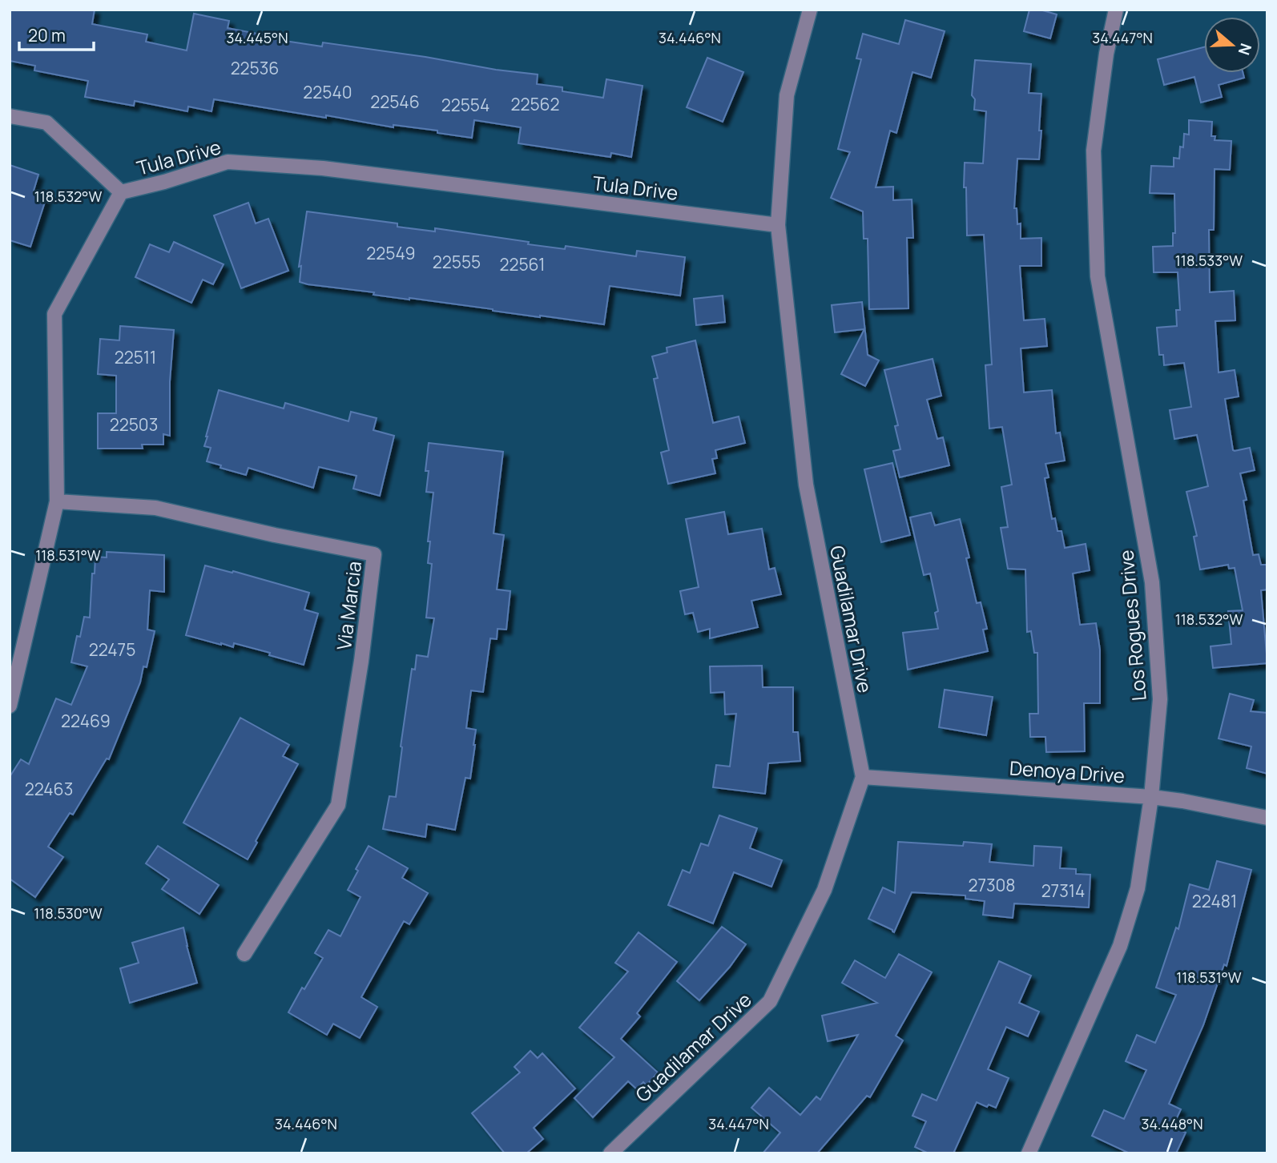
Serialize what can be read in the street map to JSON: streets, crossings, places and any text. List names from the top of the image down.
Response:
{
  "streets": {
    "street": [
      "Tula Drive",
      "Via Marcia",
      "Guadilamar Drive",
      "Los Rogues Drive",
      "Denoya Drive"
    ]
  },
  "crossings": [
    ["Tula Drive", "Via Marcia"],
    ["Tula Drive", "Guadilamar Drive"],
    ["Guadilamar Drive", "Denoya Drive"],
    ["Los Rogues Drive", "Denoya Drive"]
  ],
  "house_numbers": [
    "22536",
    "22540",
    "22546",
    "22562",
    "22554",
    "22549",
    "22555",
    "22561",
    "22511",
    "22503",
    "22475",
    "22469",
    "22463",
    "27308",
    "27314",
    "22481"
  ],
  "scale_bar": "20 m",
  "north": "right",
  "coordinates": [
    "34.445°N",
    "34.446°N",
    "34.447°N",
    "118.532°W",
    "118.533°W",
    "118.531°W",
    "118.530°W",
    "34.448°N"
  ]
}
